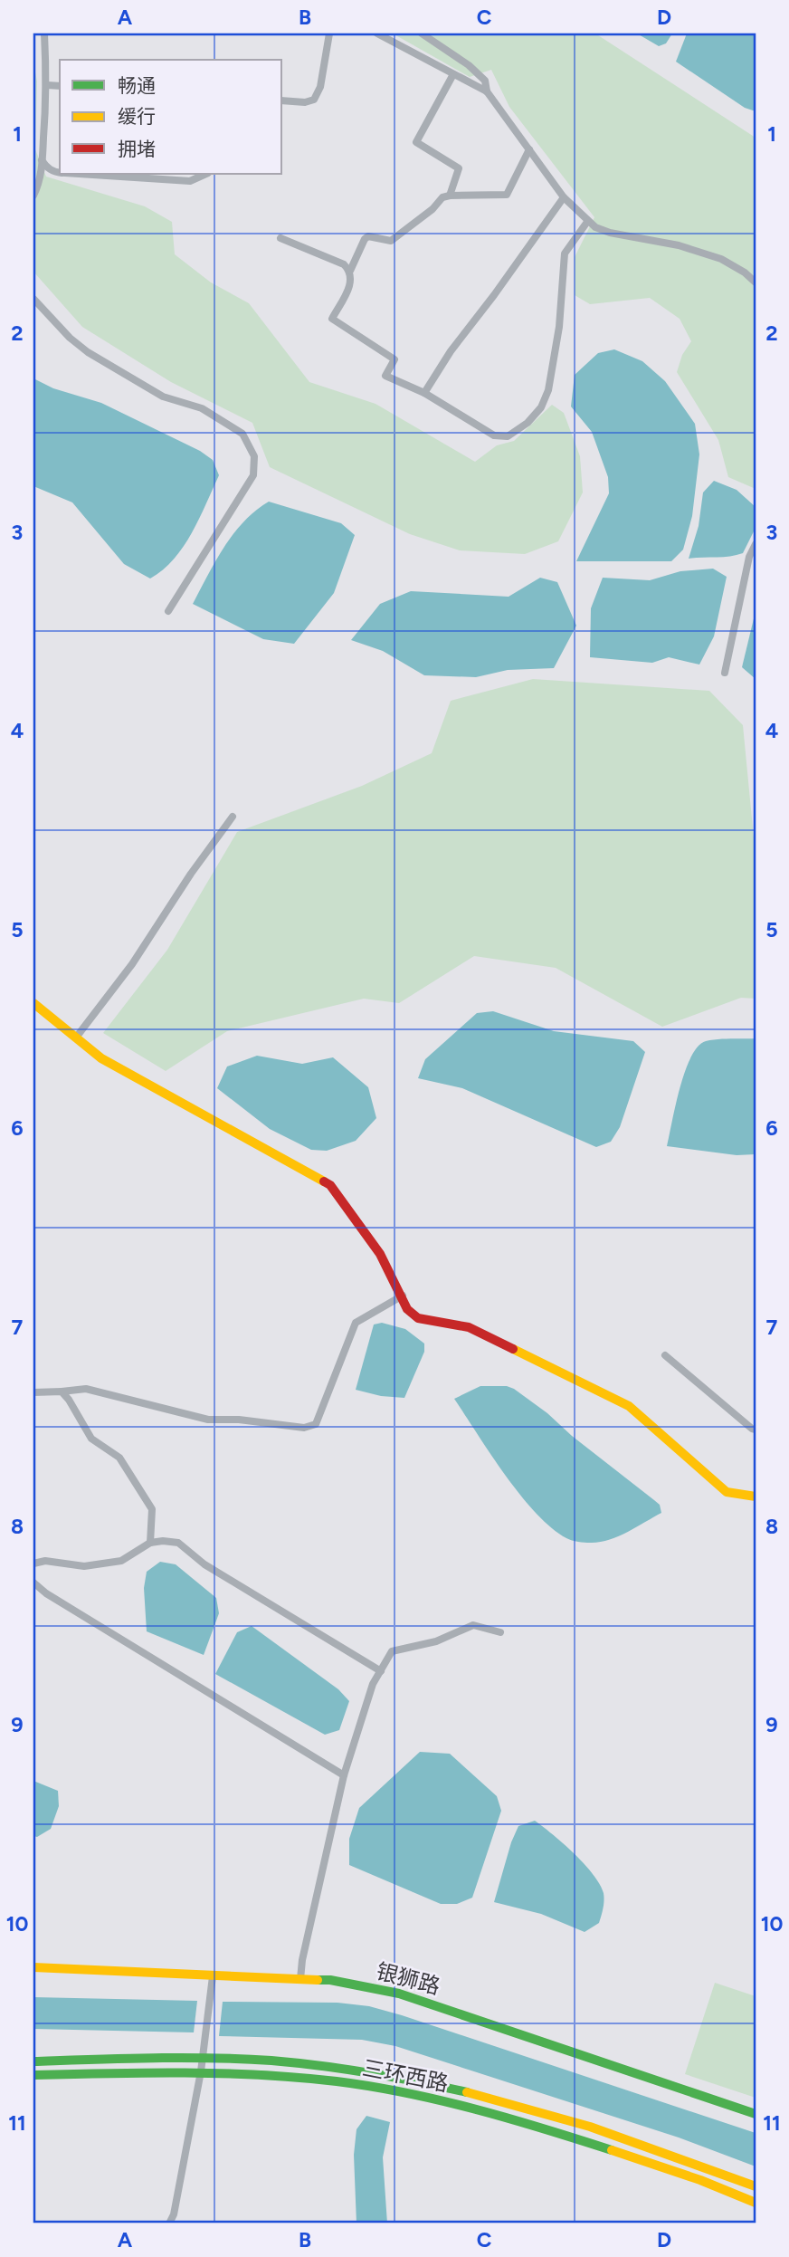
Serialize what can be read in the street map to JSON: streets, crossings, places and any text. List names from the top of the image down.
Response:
{
  "streets": {
    "main road": ["银狮路", "三环西路"]
  },
  "legend": ["畅通", "缓行", "拥堵"],
  "grid": {
    "columns": [
      "A",
      "B",
      "C",
      "D"
    ],
    "rows": [
      "1",
      "2",
      "3",
      "4",
      "5",
      "6",
      "7",
      "8",
      "9",
      "10",
      "11"
    ]
  }
}
